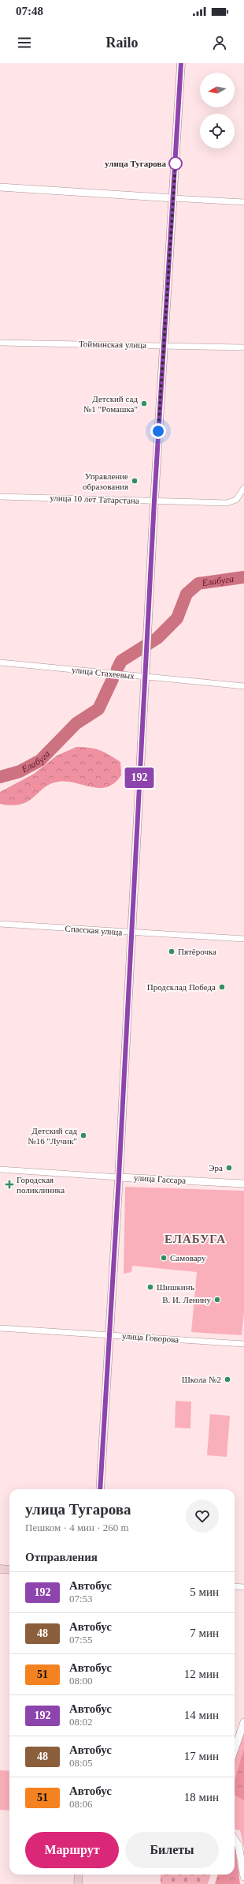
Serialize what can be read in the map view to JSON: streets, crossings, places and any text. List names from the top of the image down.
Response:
{
  "streets": {
    "street": [
      "Тойминская улица",
      "улица 10 лет Татарстана",
      "улица Стахеевых",
      "Спасская улица",
      "улица Гассара",
      "улица Говорова"
    ]
  },
  "districts": ["ЕЛАБУГА"],
  "water": ["Елабуга"],
  "places": {
    "other": [
      "улица Тугарова",
      "Детский сад №1 \"Ромашка\"",
      "Управление образования",
      "Пятёрочка",
      "Продсклад Победа",
      "Детский сад №16 \"Лучик\"",
      "Эра",
      "Самовару",
      "Шишкинъ",
      "В. И. Ленину",
      "Школа №2"
    ],
    "health": ["Городская поликлиника"]
  },
  "lines": ["bus line 192"],
  "north": "left",
  "page": {
    "status": "07:48",
    "header": "Railo",
    "on_map": "192",
    "heading": [
      ["улица Тугарова", "Пешком · 4 мин · 260 m"],
      "Отправления"
    ],
    "list": [
      {
        "mark": "192",
        "name": "Автобус",
        "note": "07:53",
        "value": "5 мин"
      },
      {
        "mark": "48",
        "name": "Автобус",
        "note": "07:55",
        "value": "7 мин"
      },
      {
        "mark": "51",
        "name": "Автобус",
        "note": "08:00",
        "value": "12 мин"
      },
      {
        "mark": "192",
        "name": "Автобус",
        "note": "08:02",
        "value": "14 мин"
      },
      {
        "mark": "48",
        "name": "Автобус",
        "note": "08:05",
        "value": "17 мин"
      },
      {
        "mark": "51",
        "name": "Автобус",
        "note": "08:06",
        "value": "18 мин"
      }
    ],
    "buttons": ["Маршрут", "Билеты"]
  }
}
